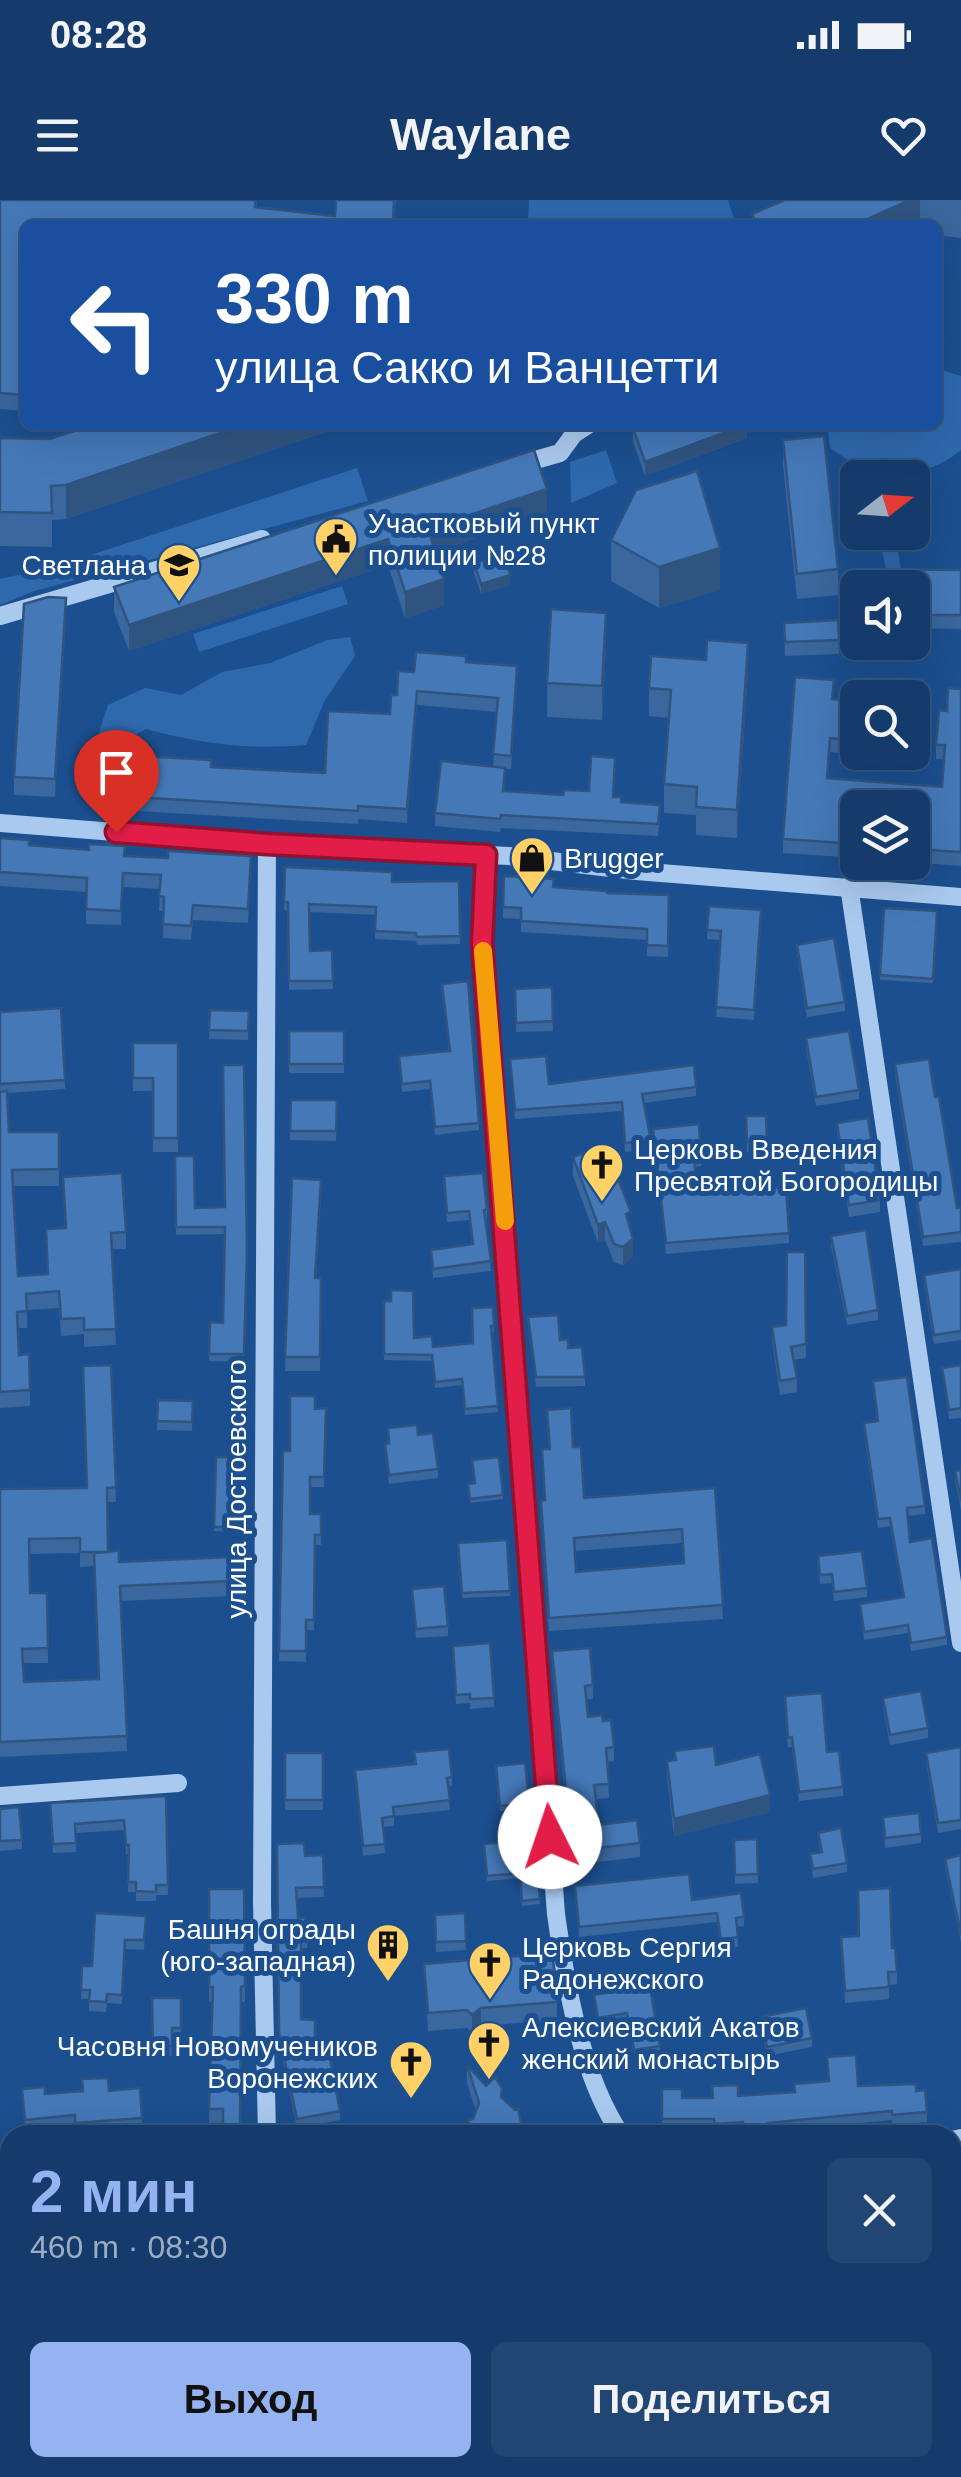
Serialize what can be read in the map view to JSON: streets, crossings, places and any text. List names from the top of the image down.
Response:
{
  "streets": {
    "street": ["улица Достоевского"]
  },
  "places": {
    "public building": ["Участковый пункт полиции №28"],
    "school or university": ["Светлана"],
    "shop": ["Brugger"],
    "church": [
      "Церковь Введения Пресвятой Богородицы",
      "Церковь Сергия Радонежского",
      "Алексиевский Акатов женский монастырь",
      "Часовня Новомучеников Воронежских"
    ],
    "building": ["Башня ограды (юго-западная)"]
  },
  "north": "right",
  "page": {
    "status": "08:28",
    "header": "Waylane",
    "turn": ["330 m", "улица Сакко и Ванцетти"],
    "heading": ["2 мин", "460 m · 08:30"],
    "buttons": ["Выход", "Поделиться"]
  }
}
